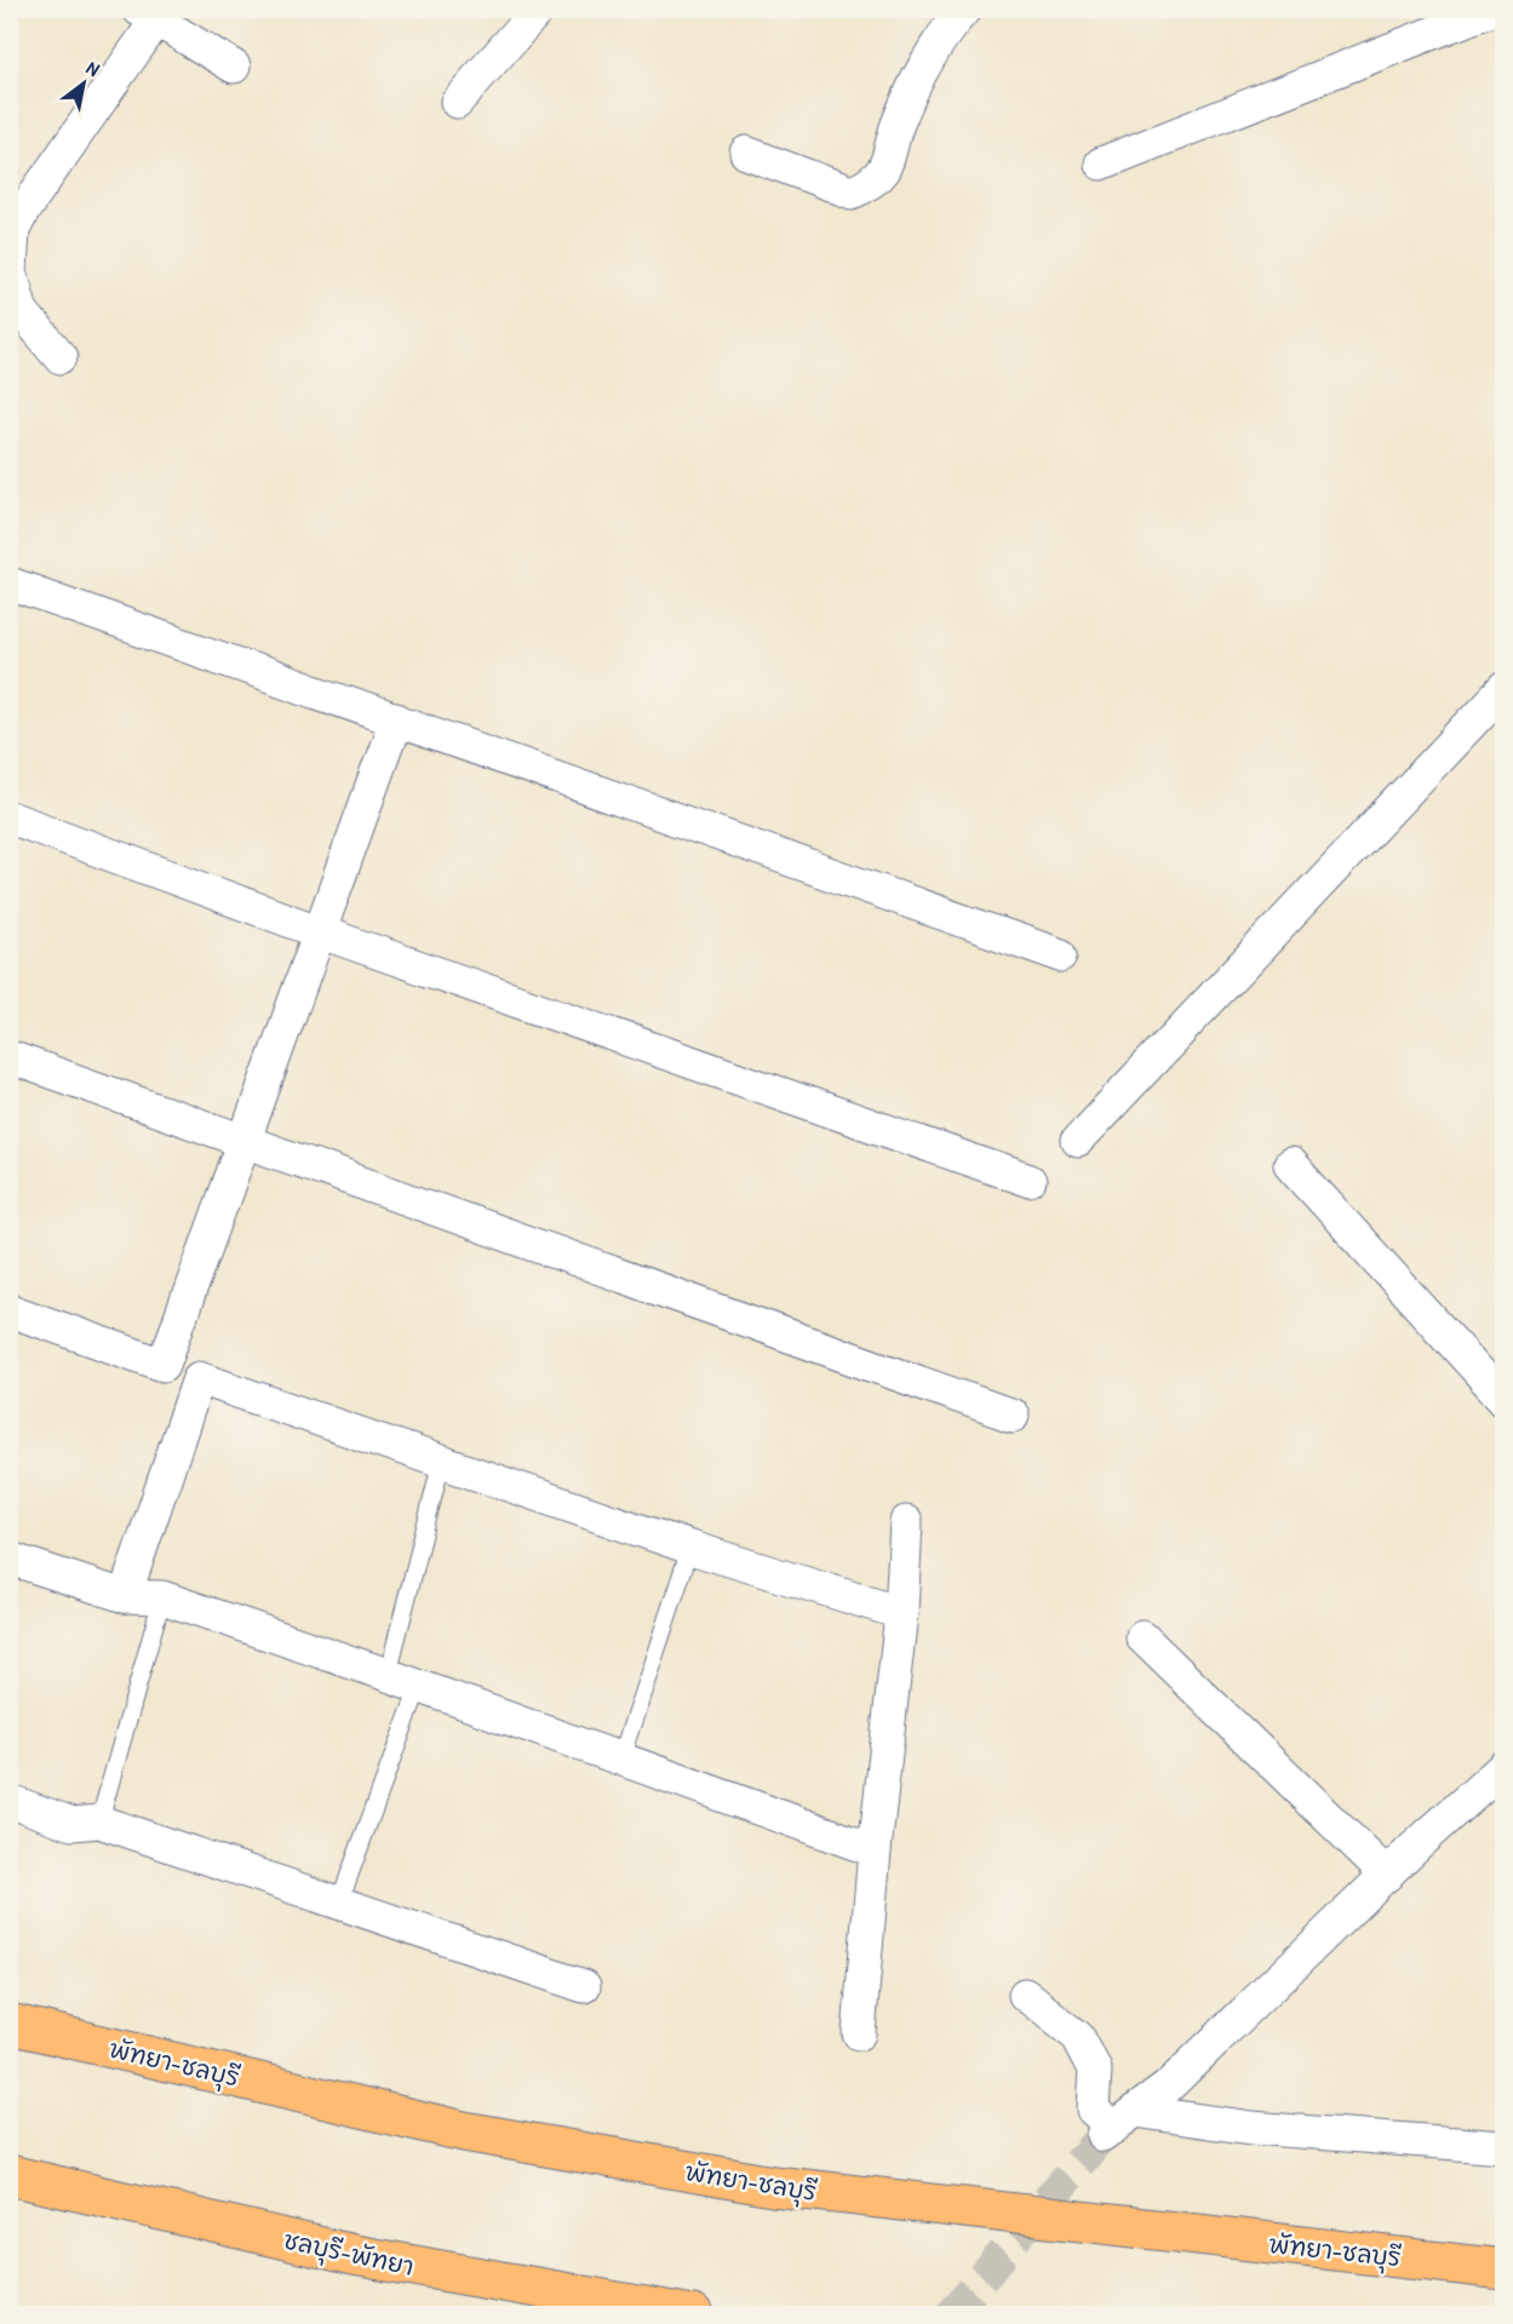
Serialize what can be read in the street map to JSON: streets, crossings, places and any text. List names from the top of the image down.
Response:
{
  "streets": {
    "highway": ["พัทยา-ชลบุรี", "ชลบุรี-พัทยา"]
  },
  "north": "top right"
}
